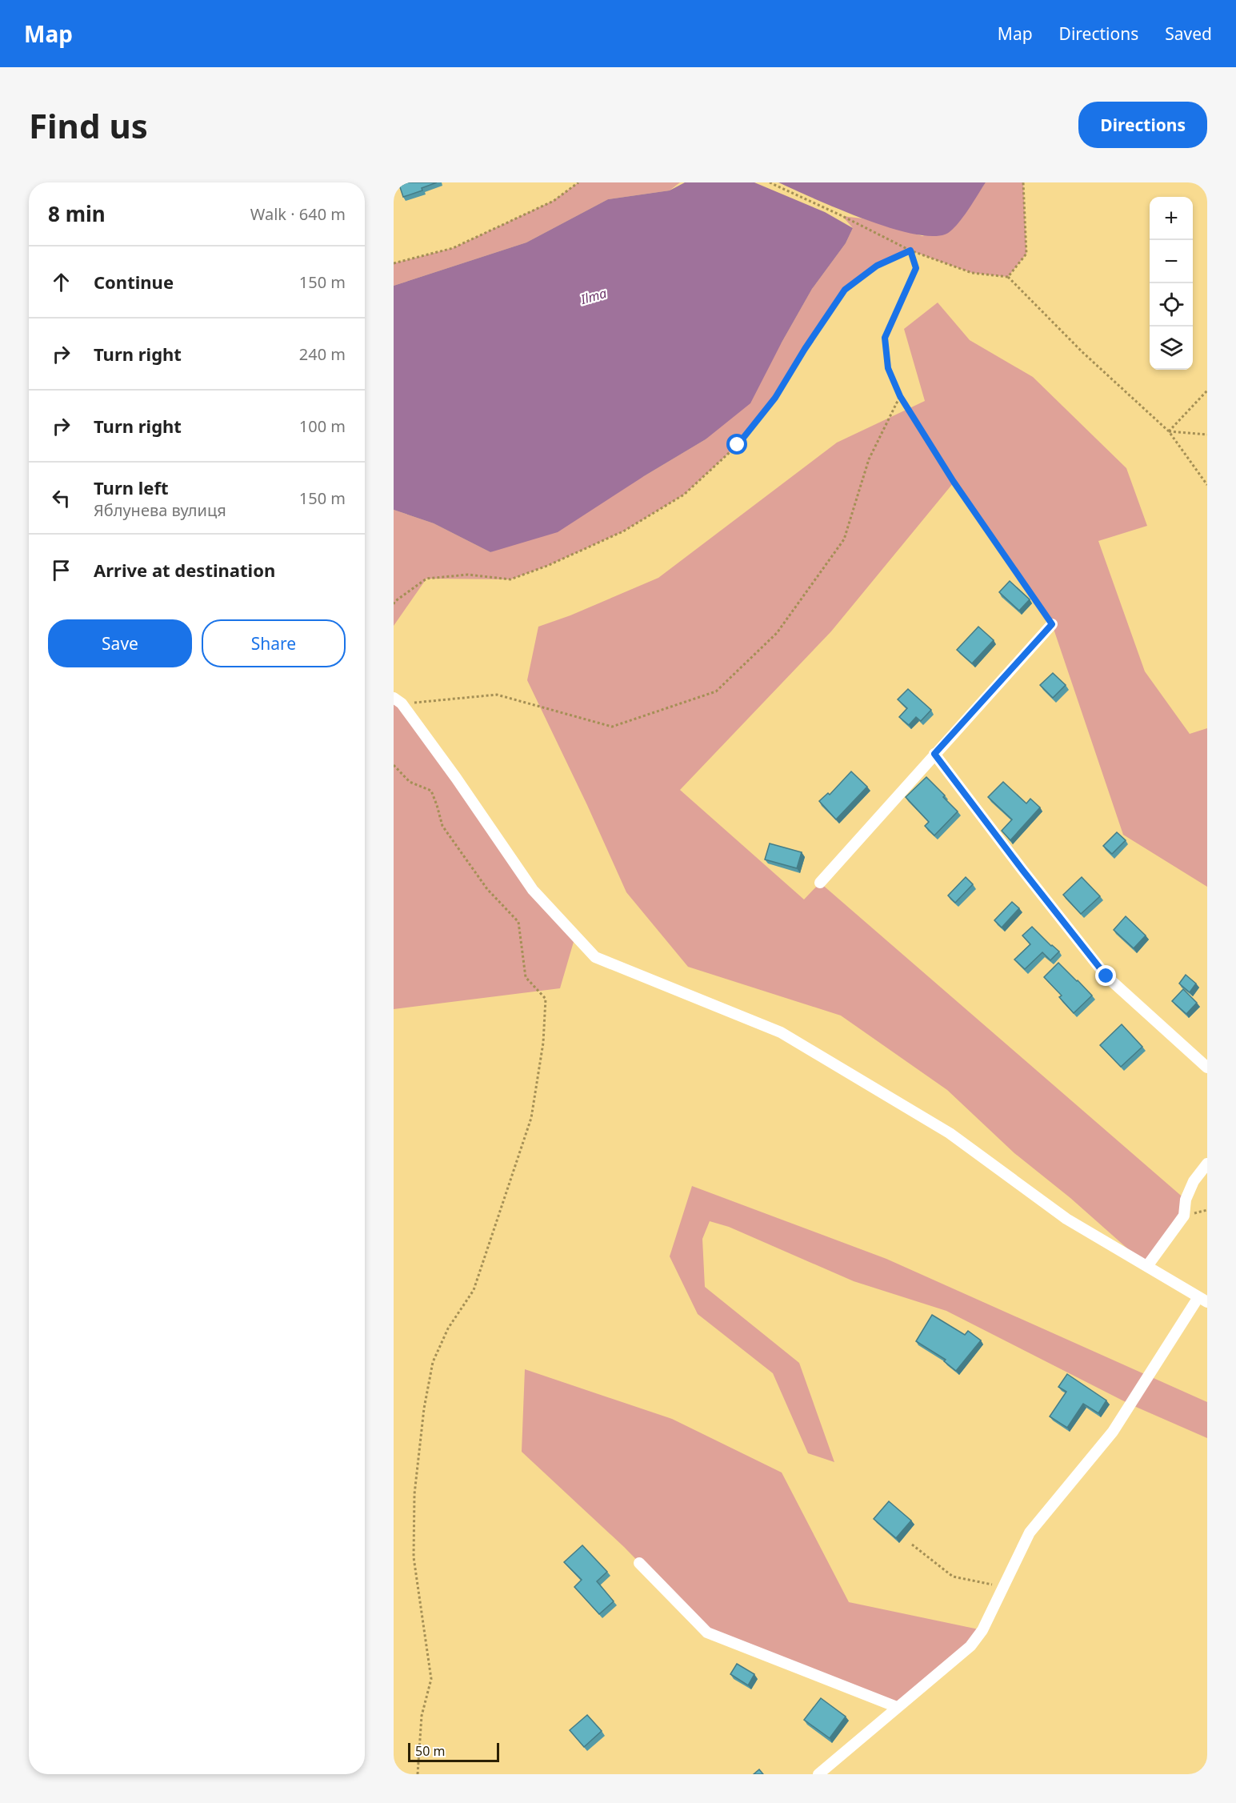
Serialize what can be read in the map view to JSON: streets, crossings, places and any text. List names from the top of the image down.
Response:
{
  "water": ["Ilma"],
  "scale_bar": "50 m",
  "page": {
    "header": "Map",
    "nav": ["Map", "Directions", "Saved"],
    "buttons": [
      "Directions",
      ["Save", "Share"]
    ],
    "title": "Find us",
    "heading": ["8 min", "Walk · 640 m"],
    "map_buttons": ["+", "−"],
    "list": [
      ["Continue", "150 m"],
      ["Turn right", "240 m"],
      ["Turn right", "100 m"],
      ["Turn left", "Яблунева вулиця", "150 m"],
      "Arrive at destination"
    ],
    "scale": "50 m"
  }
}
